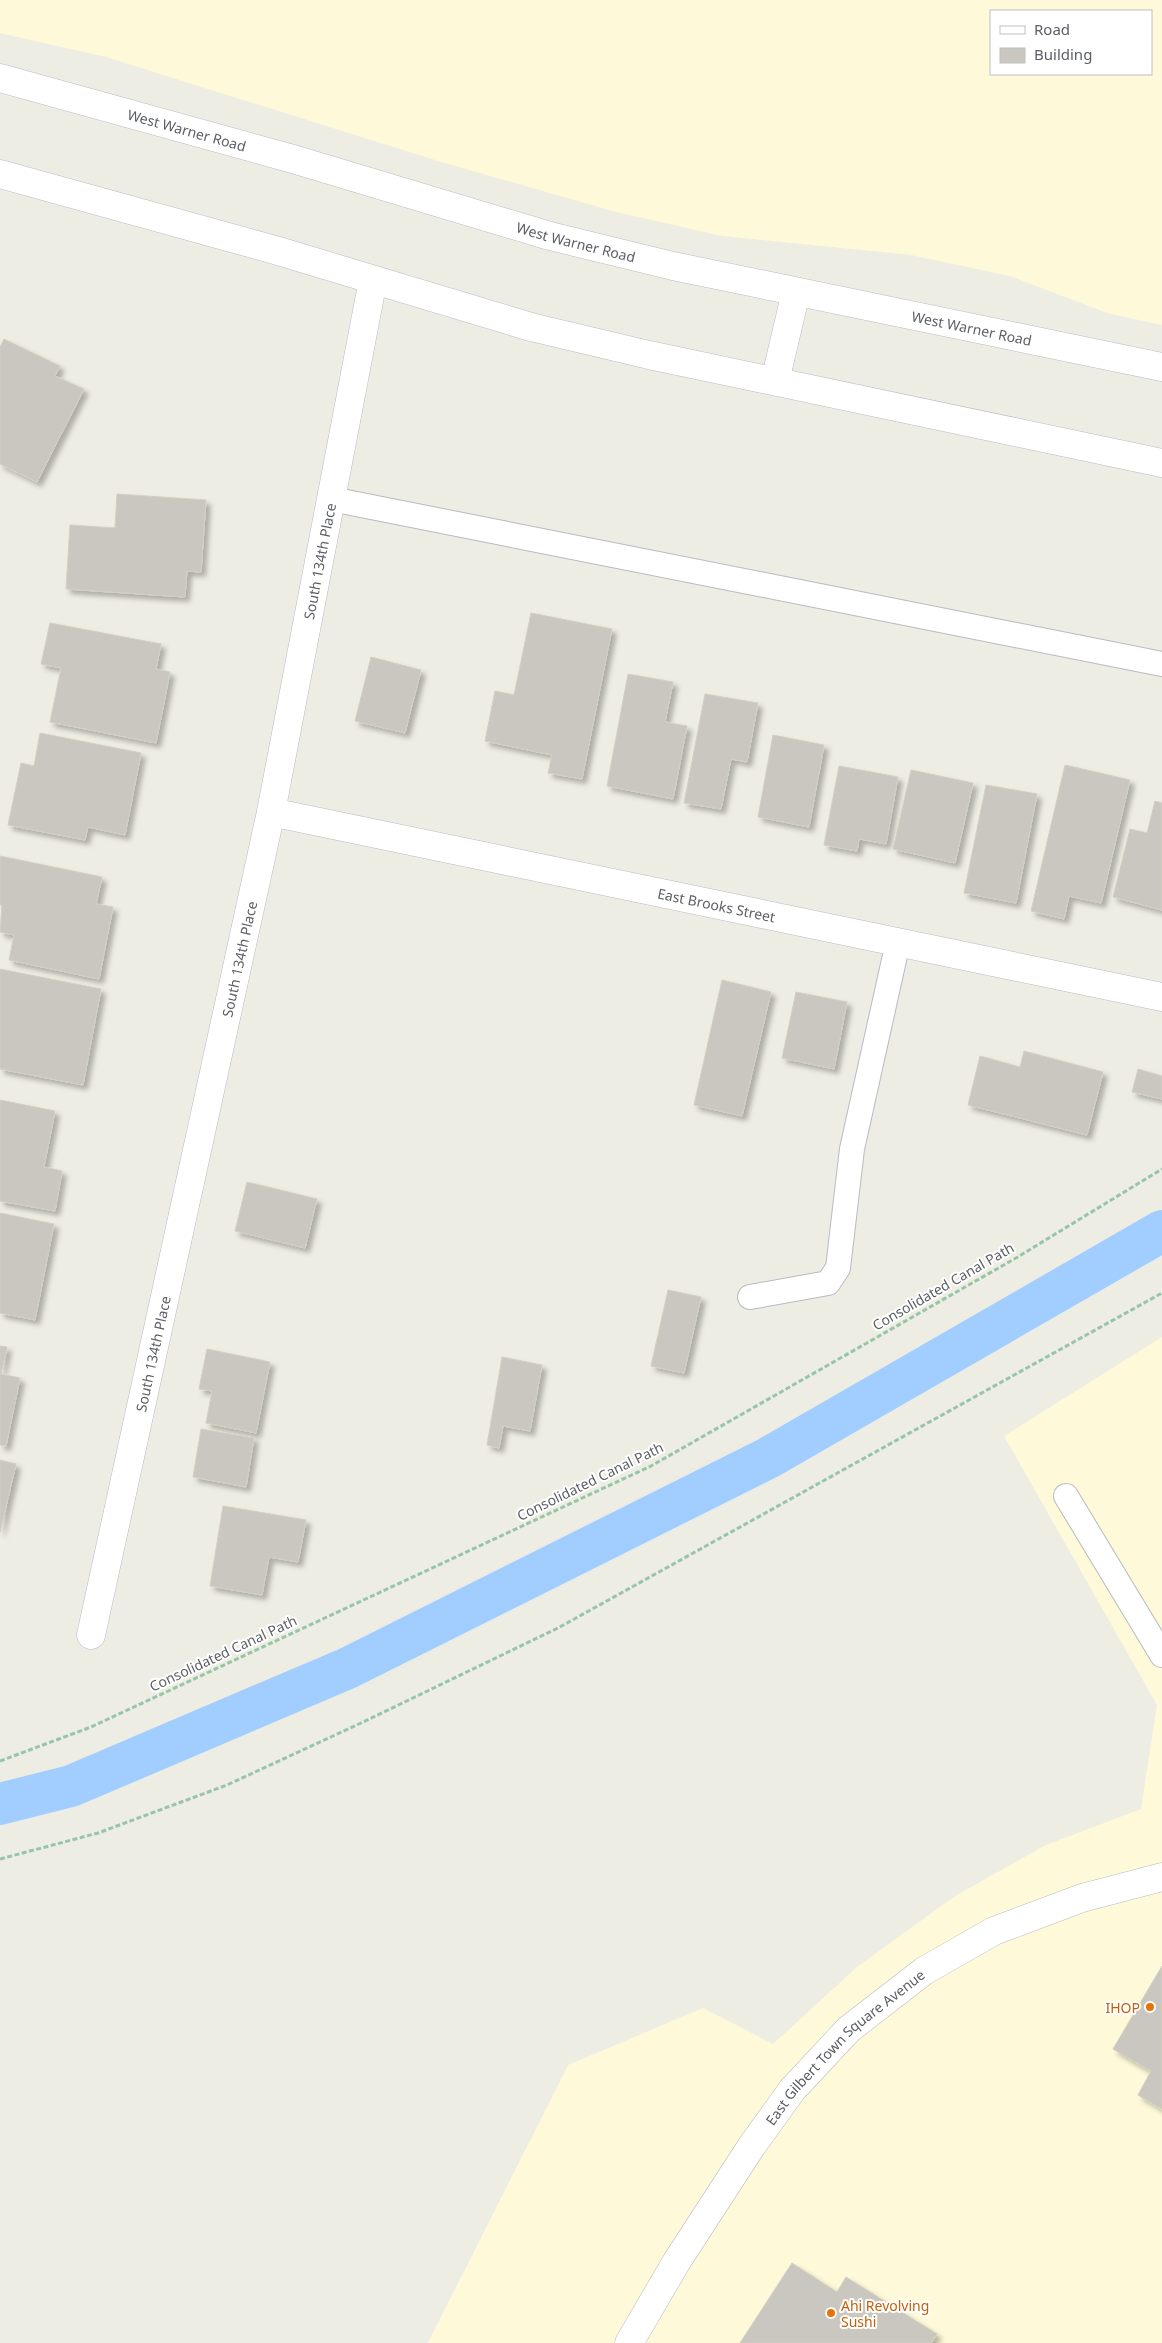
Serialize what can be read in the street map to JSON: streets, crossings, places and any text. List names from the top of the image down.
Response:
{
  "streets": {
    "street": [
      "West Warner Road",
      "South 134th Place",
      "East Brooks Street",
      "East Gilbert Town Square Avenue"
    ],
    "path": ["Consolidated Canal Path"]
  },
  "crossings": [
    ["South 134th Place", "East Brooks Street"]
  ],
  "places": ["IHOP", "Ahi Revolving Sushi"],
  "legend": ["Road", "Building"]
}
